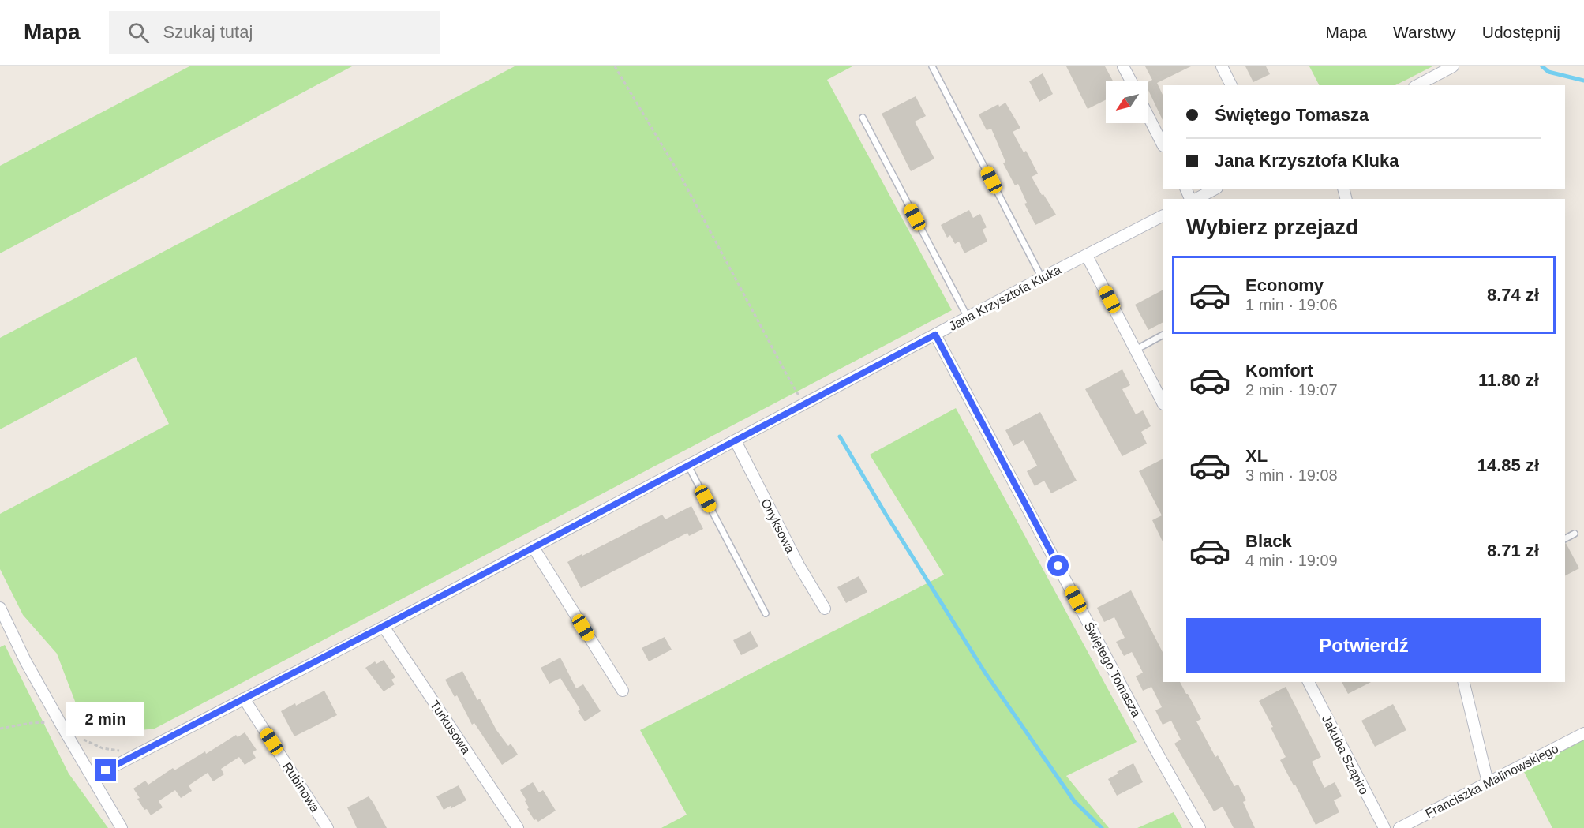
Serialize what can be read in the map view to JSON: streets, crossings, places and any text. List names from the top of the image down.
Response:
{
  "streets": {
    "street": [
      "Jana Krzysztofa Kluka",
      "Onyksowa",
      "Świętego Tomasza",
      "Turkusowa",
      "Jakuba Szapiro",
      "Franciszka Malinowskiego",
      "Rubinowa"
    ]
  },
  "crossings": [
    ["Jana Krzysztofa Kluka", "Onyksowa"],
    ["Jana Krzysztofa Kluka", "Świętego Tomasza"],
    ["Jana Krzysztofa Kluka", "Turkusowa"],
    ["Jana Krzysztofa Kluka", "Rubinowa"]
  ],
  "north": "bottom left",
  "page": {
    "header": "Mapa",
    "search": "Szukaj tutaj",
    "nav": ["Mapa", "Warstwy", "Udostępnij"],
    "banner": ["Świętego Tomasza", "Jana Krzysztofa Kluka"],
    "heading": "Wybierz przejazd",
    "list": [
      {
        "name": "Economy",
        "note": "1 min · 19:06",
        "value": "8.74 zł"
      },
      {
        "name": "Komfort",
        "note": "2 min · 19:07",
        "value": "11.80 zł"
      },
      {
        "name": "XL",
        "note": "3 min · 19:08",
        "value": "14.85 zł"
      },
      {
        "name": "Black",
        "note": "4 min · 19:09",
        "value": "8.71 zł"
      }
    ],
    "buttons": "Potwierdź",
    "bubble": "2 min"
  }
}
